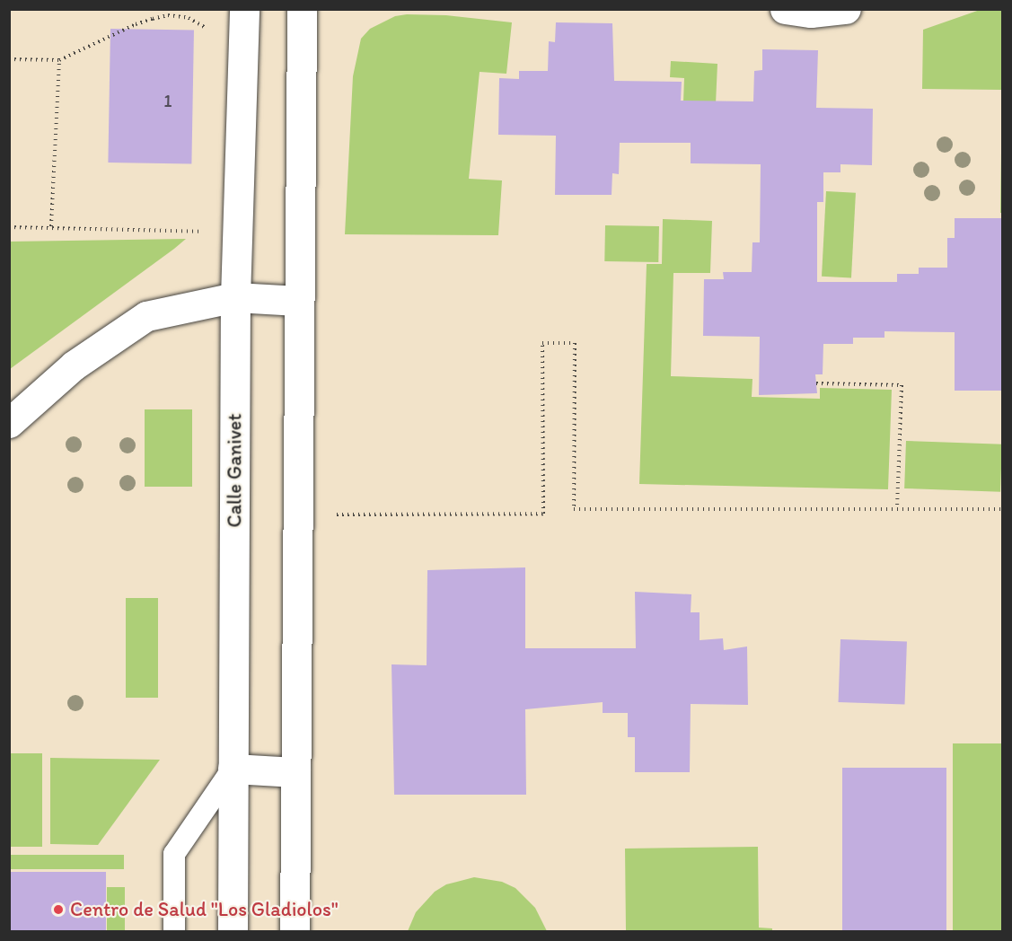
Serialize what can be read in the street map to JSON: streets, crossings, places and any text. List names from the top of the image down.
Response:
{
  "streets": {
    "street": ["Calle Ganivet"]
  },
  "places": ["Centro de Salud \"Los Gladiolos\""],
  "house_numbers": ["1"]
}
